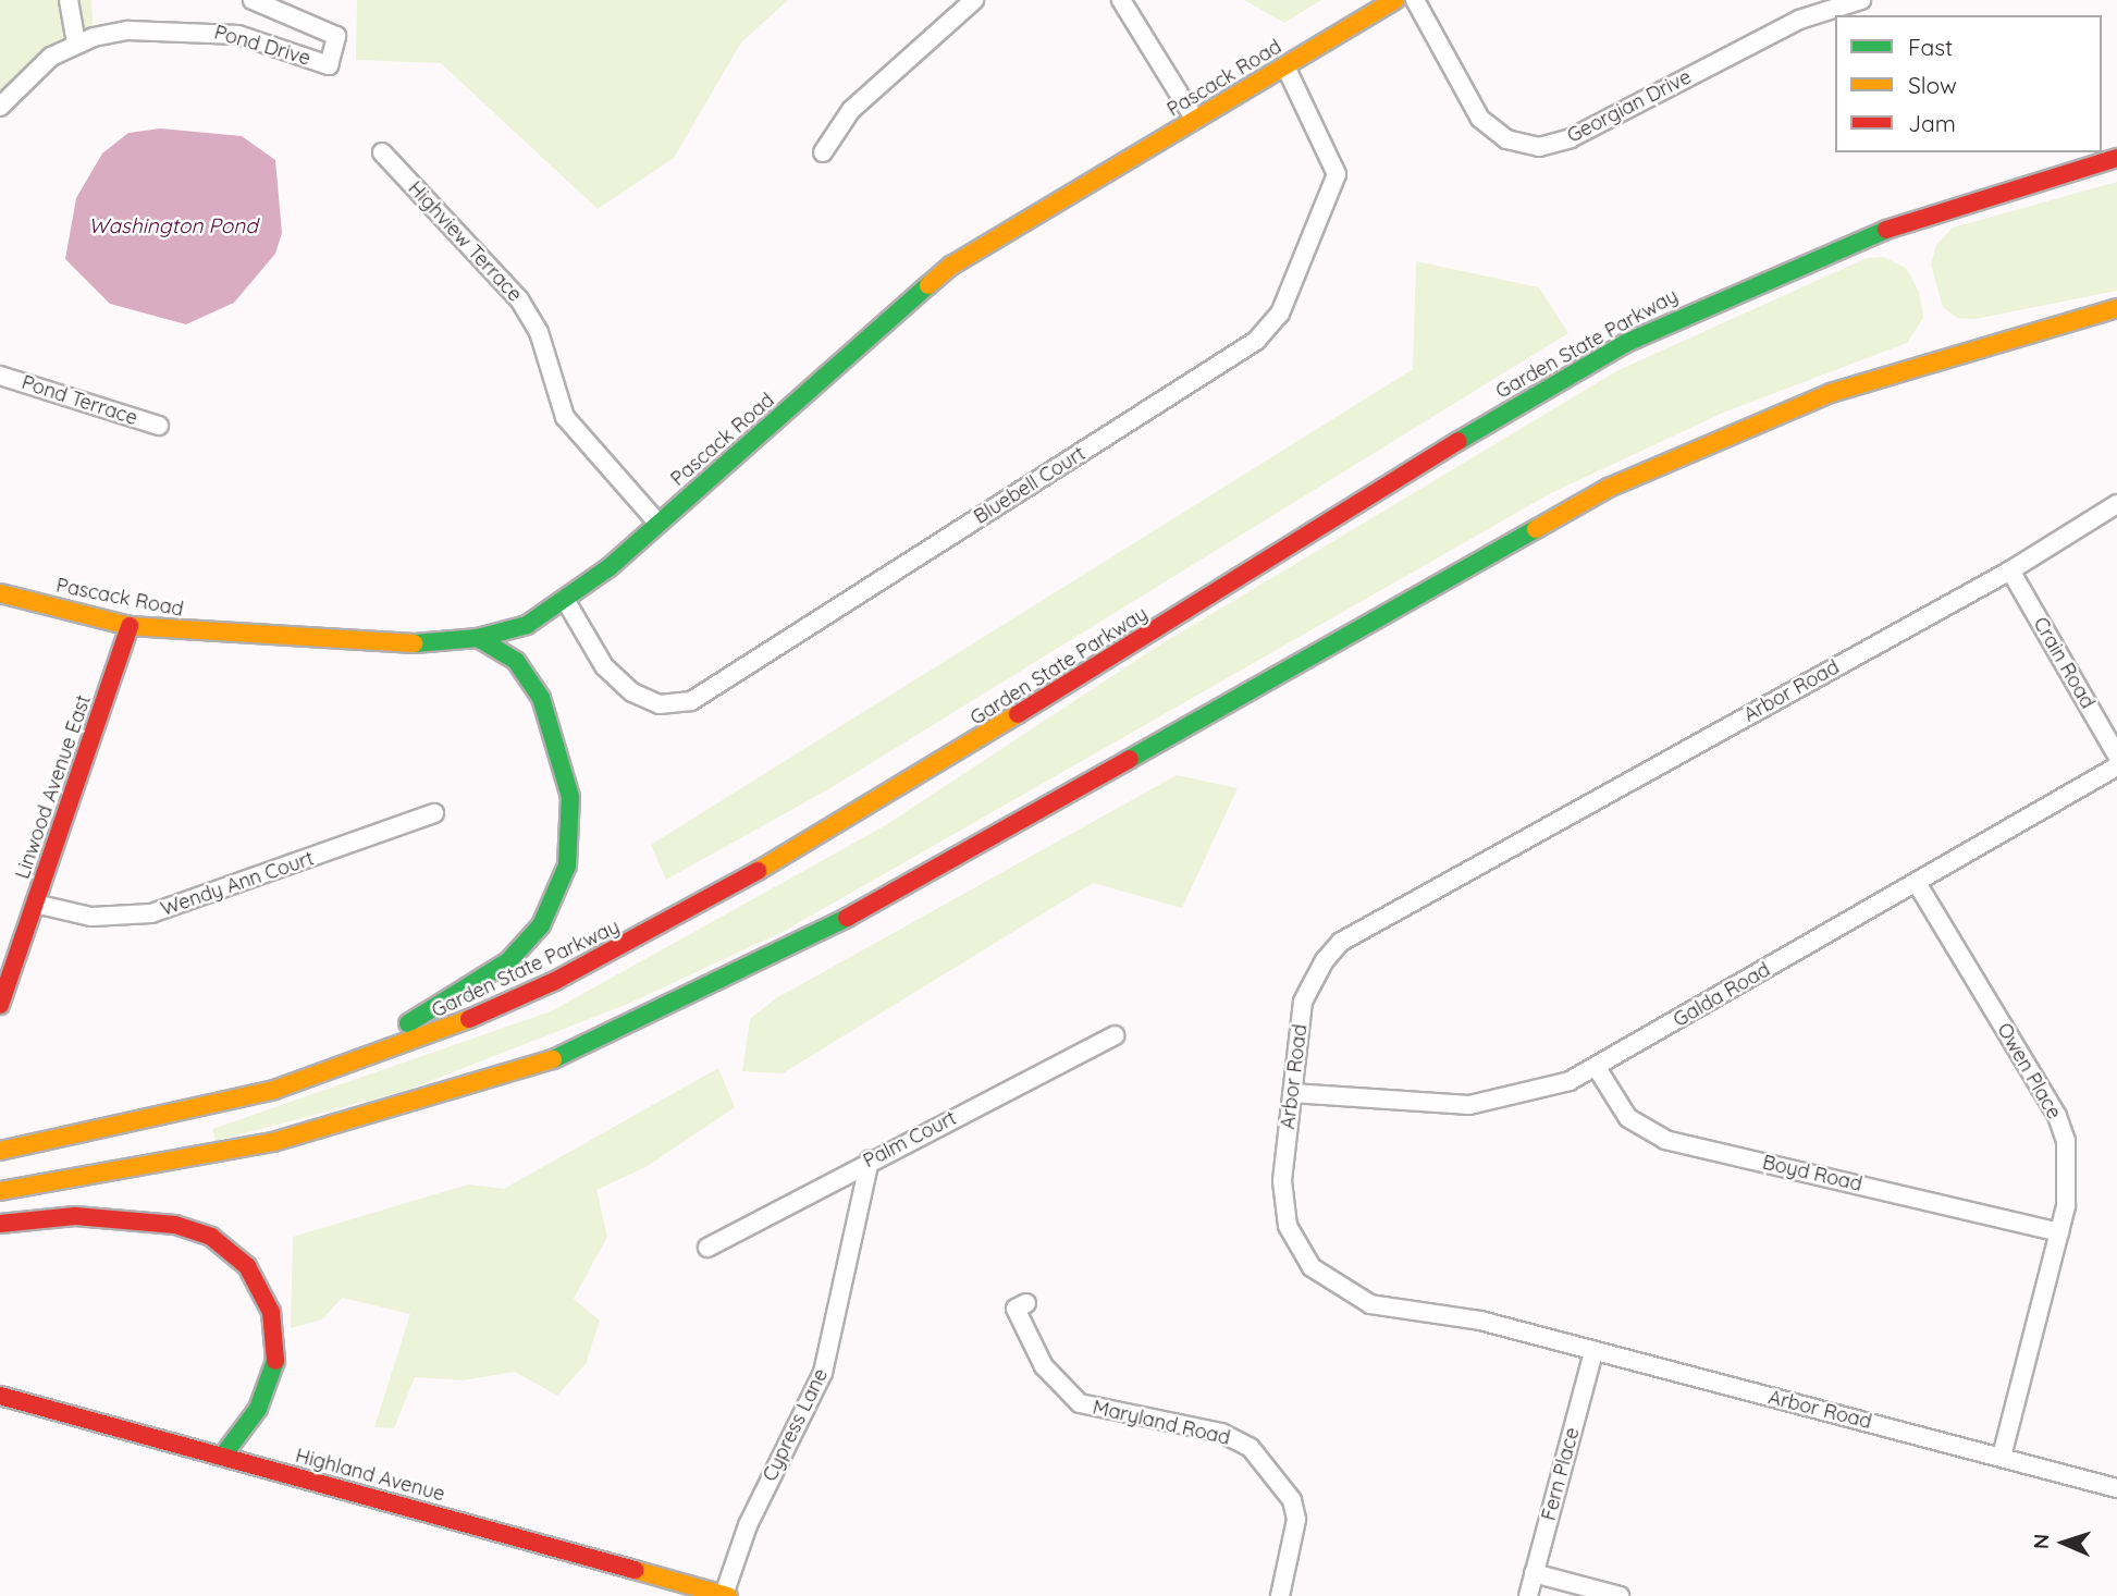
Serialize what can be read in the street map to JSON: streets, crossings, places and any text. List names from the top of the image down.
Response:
{
  "streets": {
    "main road": [
      "Pascack Road",
      "Garden State Parkway",
      "Linwood Avenue East",
      "Highland Avenue"
    ],
    "street": [
      "Pond Drive",
      "Georgian Drive",
      "Highview Terrace",
      "Pond Terrace",
      "Bluebell Court",
      "Crain Road",
      "Arbor Road",
      "Wendy Ann Court",
      "Galda Road",
      "Owen Place",
      "Palm Court",
      "Boyd Road",
      "Maryland Road",
      "Cypress Lane",
      "Fern Place"
    ]
  },
  "crossings": [
    ["Pascack Road", "Highview Terrace"],
    ["Pascack Road", "Bluebell Court"],
    ["Pascack Road", "Linwood Avenue East"],
    ["Crain Road", "Arbor Road"],
    ["Arbor Road", "Galda Road"],
    ["Arbor Road", "Owen Place"],
    ["Arbor Road", "Fern Place"],
    ["Linwood Avenue East", "Wendy Ann Court"],
    ["Galda Road", "Owen Place"],
    ["Galda Road", "Boyd Road"],
    ["Owen Place", "Boyd Road"],
    ["Palm Court", "Cypress Lane"],
    ["Cypress Lane", "Highland Avenue"]
  ],
  "water": ["Washington Pond"],
  "legend": ["Fast", "Slow", "Jam"],
  "north": "left"
}
